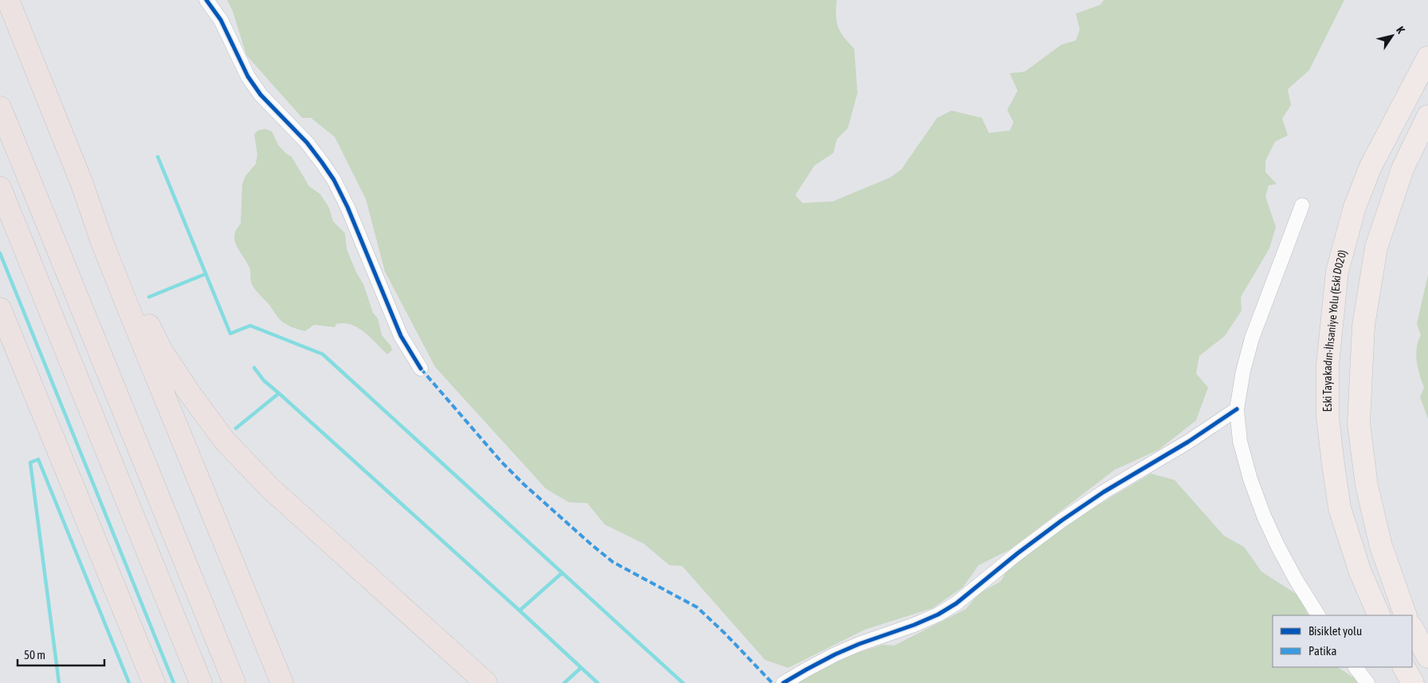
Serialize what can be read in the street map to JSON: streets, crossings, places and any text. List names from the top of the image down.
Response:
{
  "streets": {
    "main road": ["Eski Tayakadın-İhsaniye Yolu (Eski D020)"]
  },
  "legend": ["Bisiklet yolu", "Patika"],
  "scale_bar": "50 m",
  "north": "top right"
}
